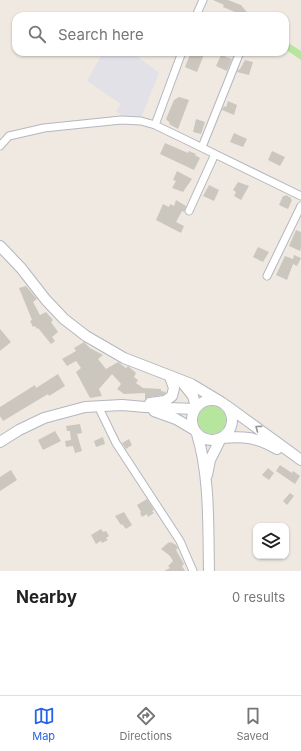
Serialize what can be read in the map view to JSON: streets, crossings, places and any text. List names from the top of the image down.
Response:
{
  "page": {
    "search": "Search here",
    "heading": ["Nearby", "0 results"],
    "nav": ["Map", "Directions", "Saved"]
  }
}
